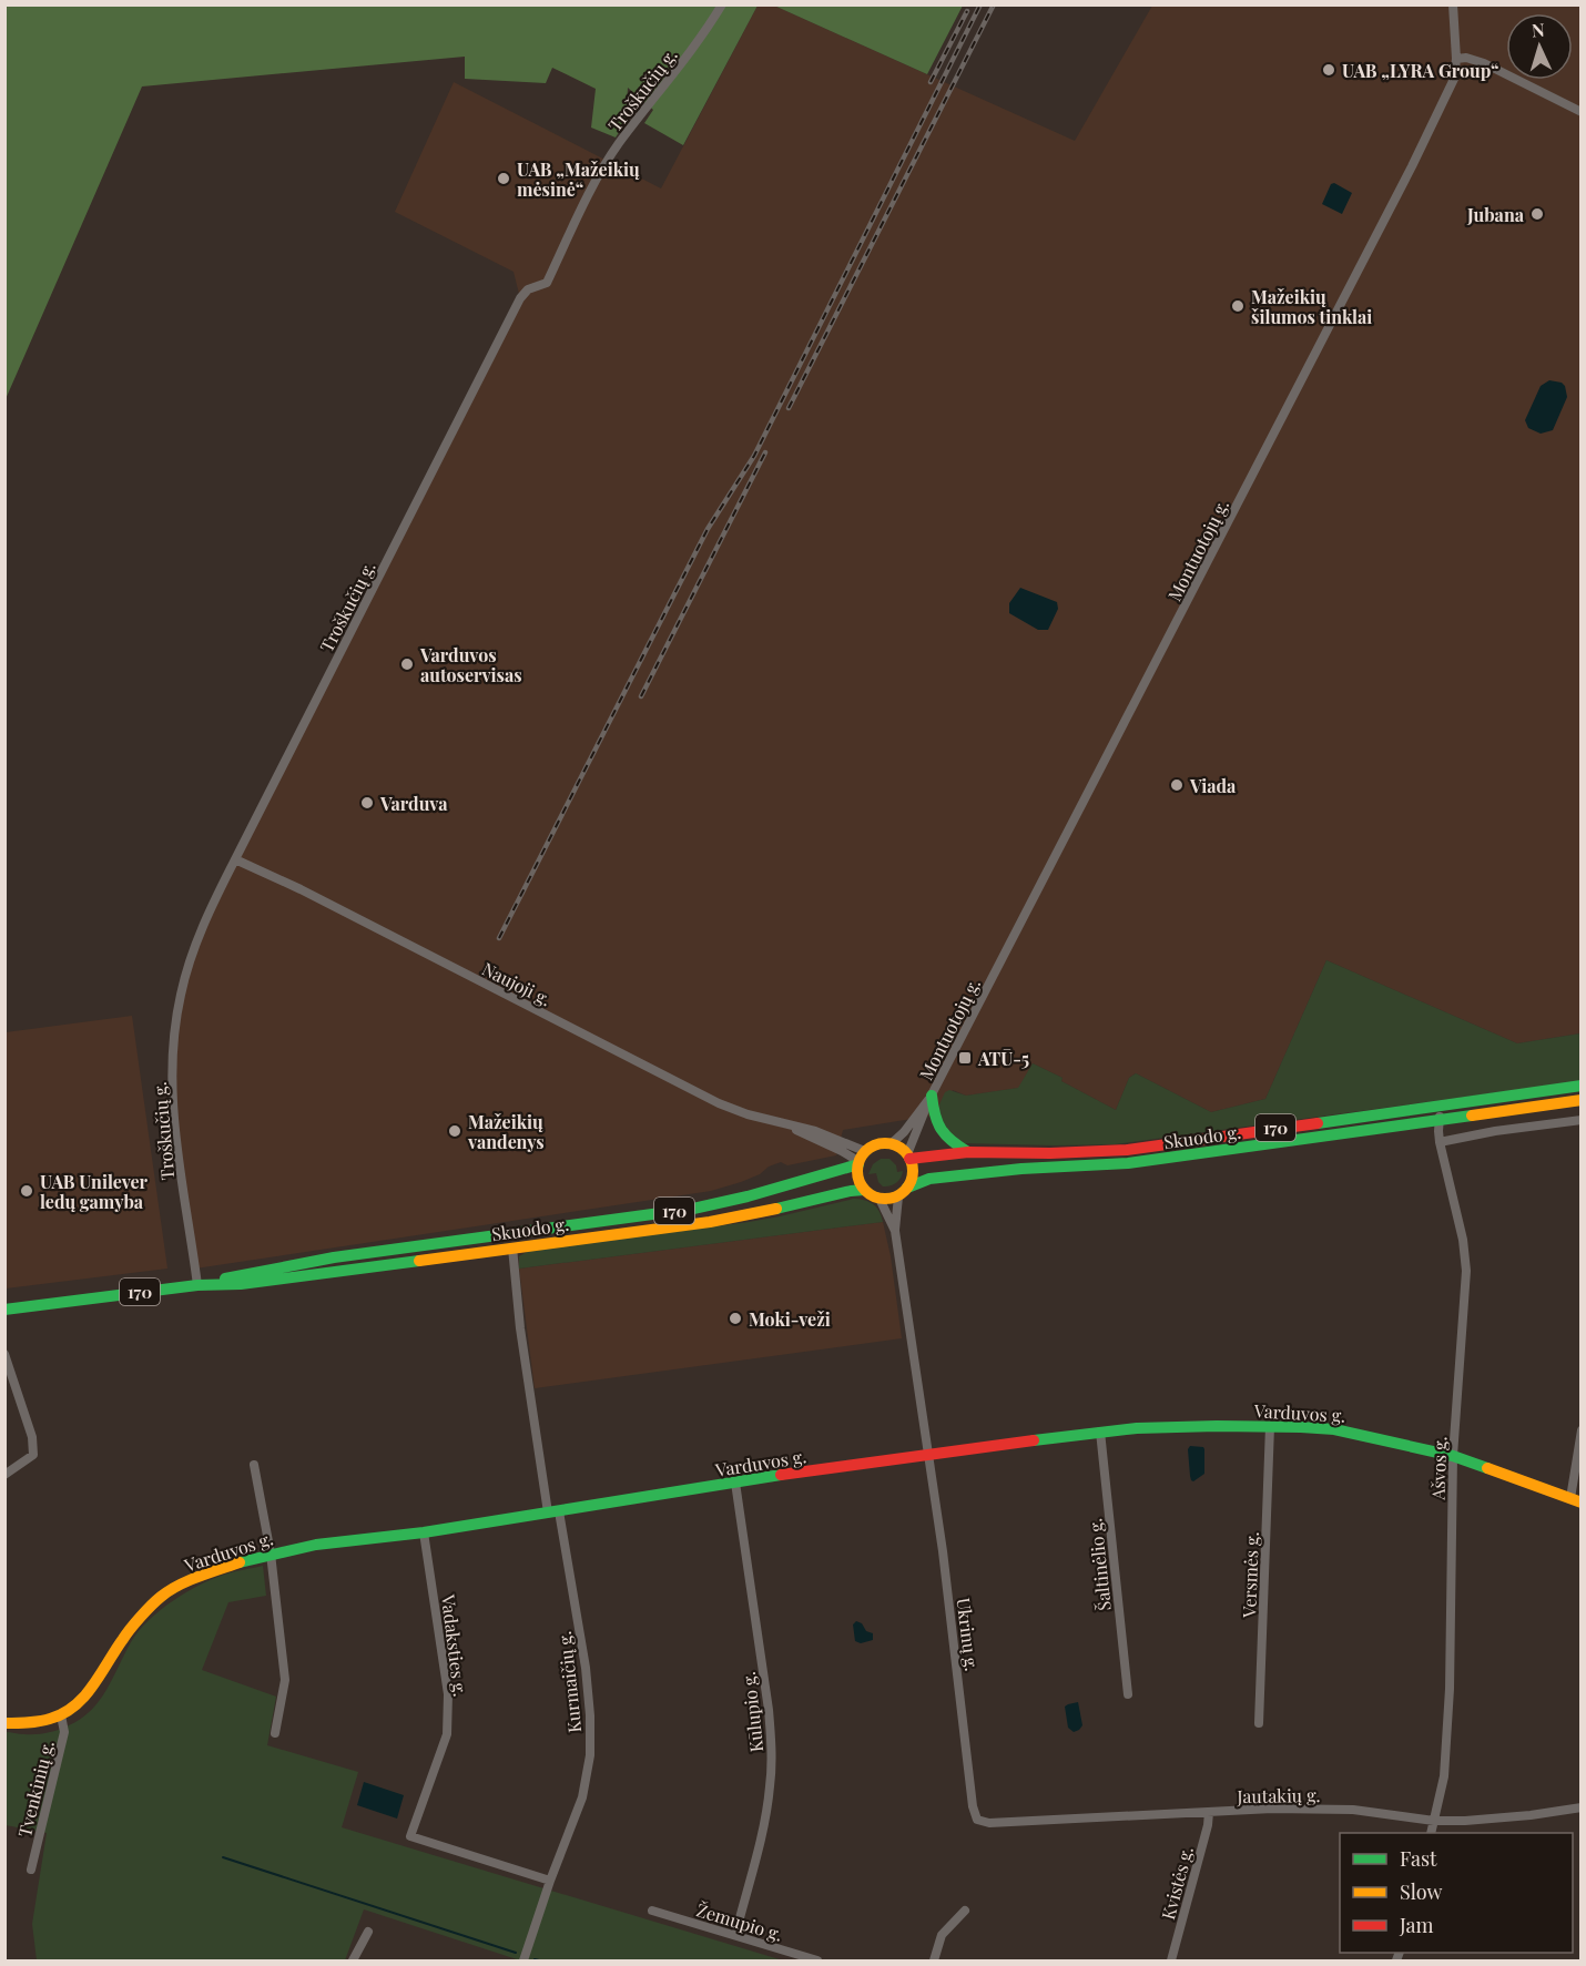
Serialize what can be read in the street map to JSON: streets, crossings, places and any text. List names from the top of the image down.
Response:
{
  "streets": {
    "main road": ["170", "Skuodo g.", "Varduvos g."],
    "street": [
      "Troškučių g.",
      "Montuotojų g.",
      "Naujoji g.",
      "Ašvos g.",
      "Šaltinėlio g.",
      "Versmės g.",
      "Ukrinų g.",
      "Vadaksties g.",
      "Kurmaičių g.",
      "Kūlupio g.",
      "Tvenkinių g.",
      "Jautakių g.",
      "Kvistės g.",
      "Žemupio g."
    ]
  },
  "crossings": [
    ["Troškučių g.", "Naujoji g."],
    ["Troškučių g.", "Skuodo g."],
    ["Montuotojų g.", "Naujoji g."],
    ["Montuotojų g.", "Skuodo g."],
    ["Naujoji g.", "Skuodo g."],
    ["Skuodo g.", "Ašvos g."],
    ["Skuodo g.", "Kurmaičių g."],
    ["Varduvos g.", "Ašvos g."],
    ["Varduvos g.", "Šaltinėlio g."],
    ["Varduvos g.", "Versmės g."],
    ["Varduvos g.", "Ukrinų g."],
    ["Varduvos g.", "Vadaksties g."],
    ["Varduvos g.", "Kurmaičių g."],
    ["Varduvos g.", "Kūlupio g."],
    ["Varduvos g.", "Tvenkinių g."],
    ["Ašvos g.", "Jautakių g."],
    ["Ukrinų g.", "Jautakių g."],
    ["Vadaksties g.", "Kurmaičių g."],
    ["Kūlupio g.", "Žemupio g."],
    ["Jautakių g.", "Kvistės g."]
  ],
  "places": {
    "other": [
      "UAB „LYRA Group“",
      "UAB „Mažeikių mėsinė“",
      "Jubana",
      "Mažeikių šilumos tinklai",
      "Varduvos autoservisas",
      "Viada",
      "Varduva",
      "Mažeikių vandenys",
      "UAB Unilever ledų gamyba",
      "Moki-veži"
    ],
    "transit": ["ATŪ-5"]
  },
  "legend": ["Fast", "Slow", "Jam"],
  "north": "top"
}
